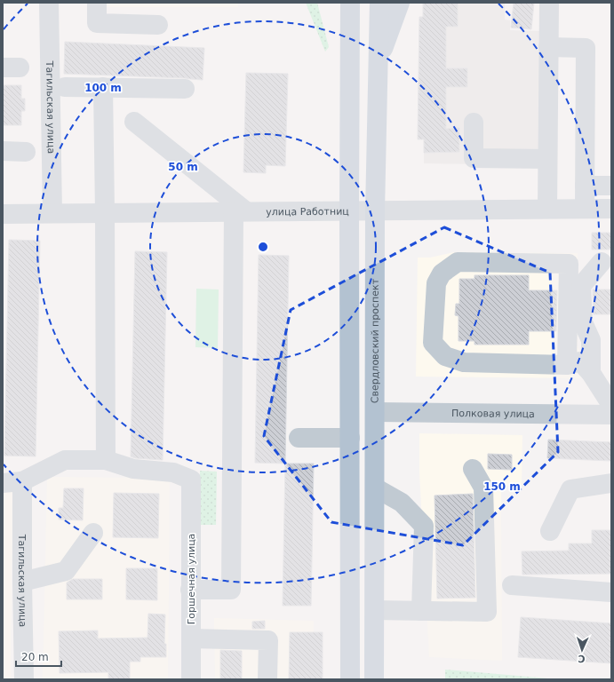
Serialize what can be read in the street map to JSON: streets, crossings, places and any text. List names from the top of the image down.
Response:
{
  "streets": {
    "main road": ["Свердловский проспект"],
    "street": [
      "Тагильская улица",
      "улица Работниц",
      "Полковая улица",
      "Горшечная улица"
    ]
  },
  "crossings": [
    ["Тагильская улица", "улица Работниц"],
    ["улица Работниц", "Свердловский проспект"],
    ["Свердловский проспект", "Полковая улица"]
  ],
  "scale_bar": "20 m",
  "north": "bottom",
  "rings": ["100 m", "50 m", "150 m"]
}
